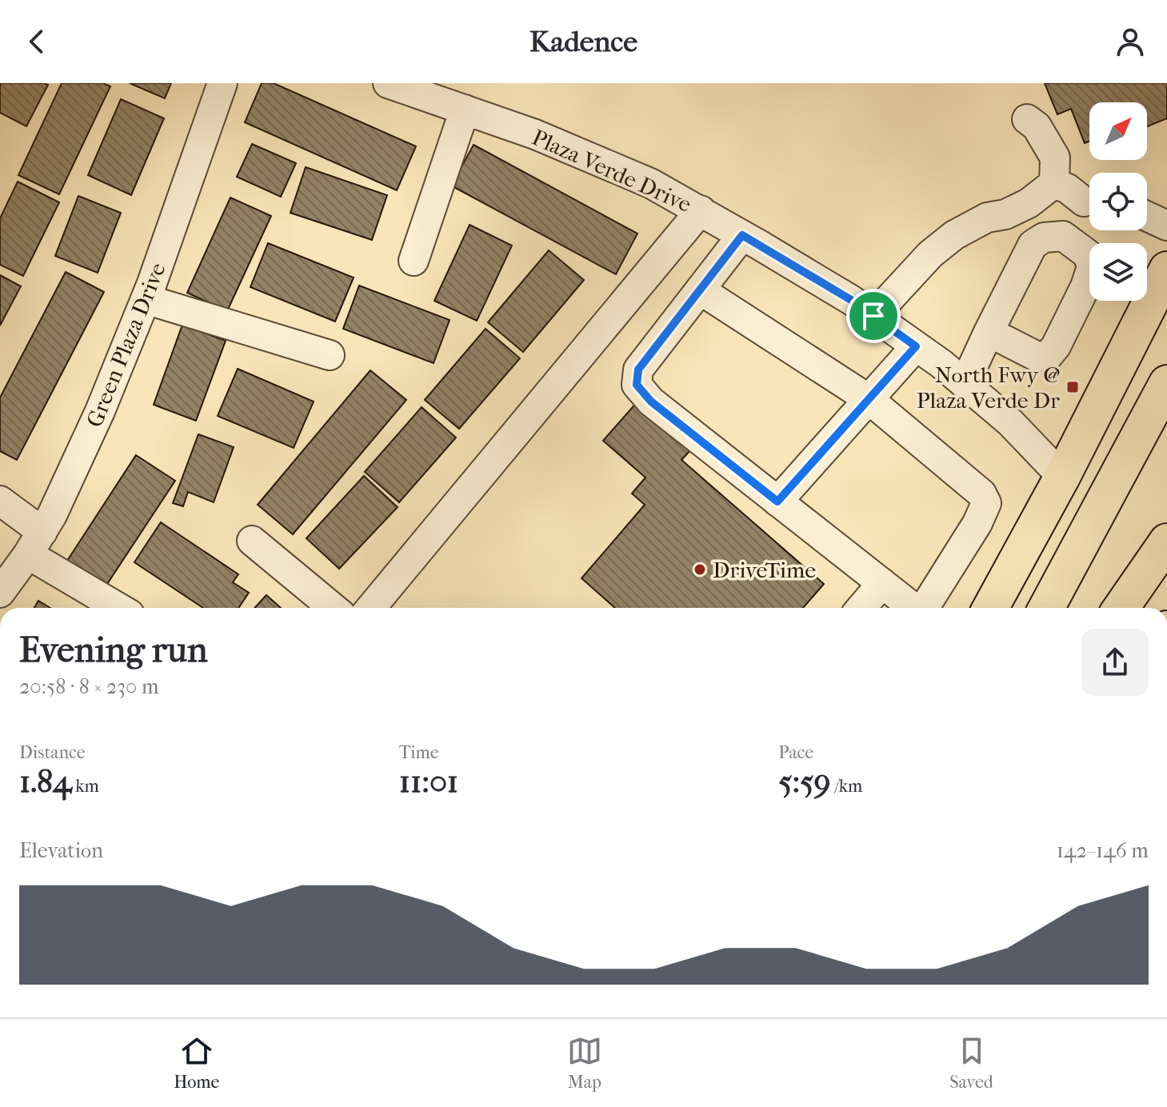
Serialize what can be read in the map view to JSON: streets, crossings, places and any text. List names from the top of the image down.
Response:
{
  "streets": {
    "street": ["Plaza Verde Drive", "Green Plaza Drive"]
  },
  "places": {
    "transit": ["North Fwy @ Plaza Verde Dr"],
    "other": ["DriveTime"]
  },
  "north": "top right",
  "page": {
    "header": "Kadence",
    "heading": ["Evening run", "20:58 · 8 × 230 m"],
    "stats": [
      ["Distance", "1.84 km"],
      ["Time", "11:01"],
      ["Pace", "5:59 /km"]
    ],
    "chart": ["Elevation", "142–146 m"],
    "tabs": ["Home", "Map", "Saved"]
  }
}
